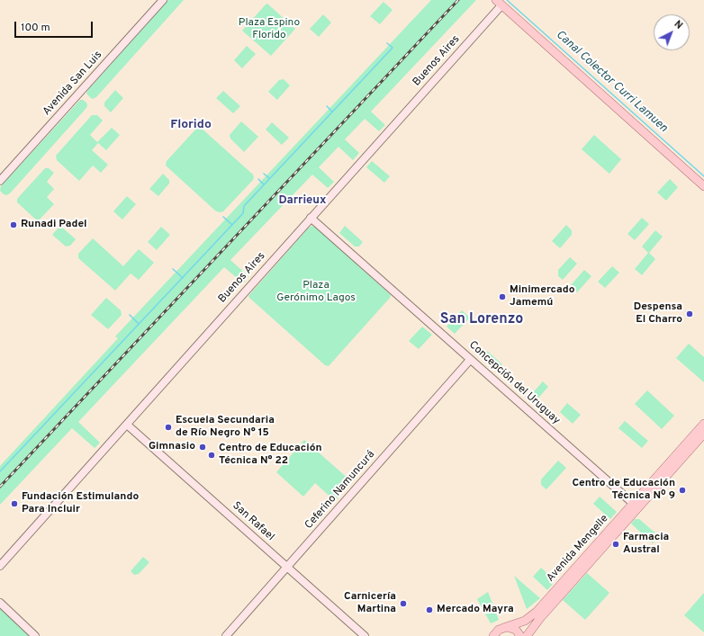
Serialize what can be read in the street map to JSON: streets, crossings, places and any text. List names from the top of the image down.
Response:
{
  "streets": {
    "main road": ["Avenida Mengelle"],
    "street": [
      "Buenos Aires",
      "Avenida San Luis",
      "Concepción del Uruguay",
      "Ceferino Namuncurá",
      "San Rafael"
    ]
  },
  "crossings": [
    ["Buenos Aires", "Concepción del Uruguay"],
    ["Buenos Aires", "San Rafael"],
    ["Concepción del Uruguay", "Ceferino Namuncurá"],
    ["Concepción del Uruguay", "Avenida Mengelle"],
    ["Ceferino Namuncurá", "San Rafael"]
  ],
  "districts": ["Florido", "Darrieux", "San Lorenzo"],
  "water": ["Canal Colector Curri Lamuen"],
  "parks": ["Plaza Espino Florido", "Plaza Gerónimo Lagos"],
  "places": [
    "Runadi Padel",
    "Minimercado Jamemú",
    "Despensa El Charro",
    "Escuela Secundaria de Río Negro N° 15",
    "Gimnasio",
    "Centro de Educación Técnica N° 22",
    "Centro de Educación Técnica Nº 9",
    "Fundación Estimulando Para Incluir",
    "Farmacia Austral",
    "Carnicería Martina",
    "Mercado Mayra"
  ],
  "scale_bar": "100 m",
  "north": "top right"
}
